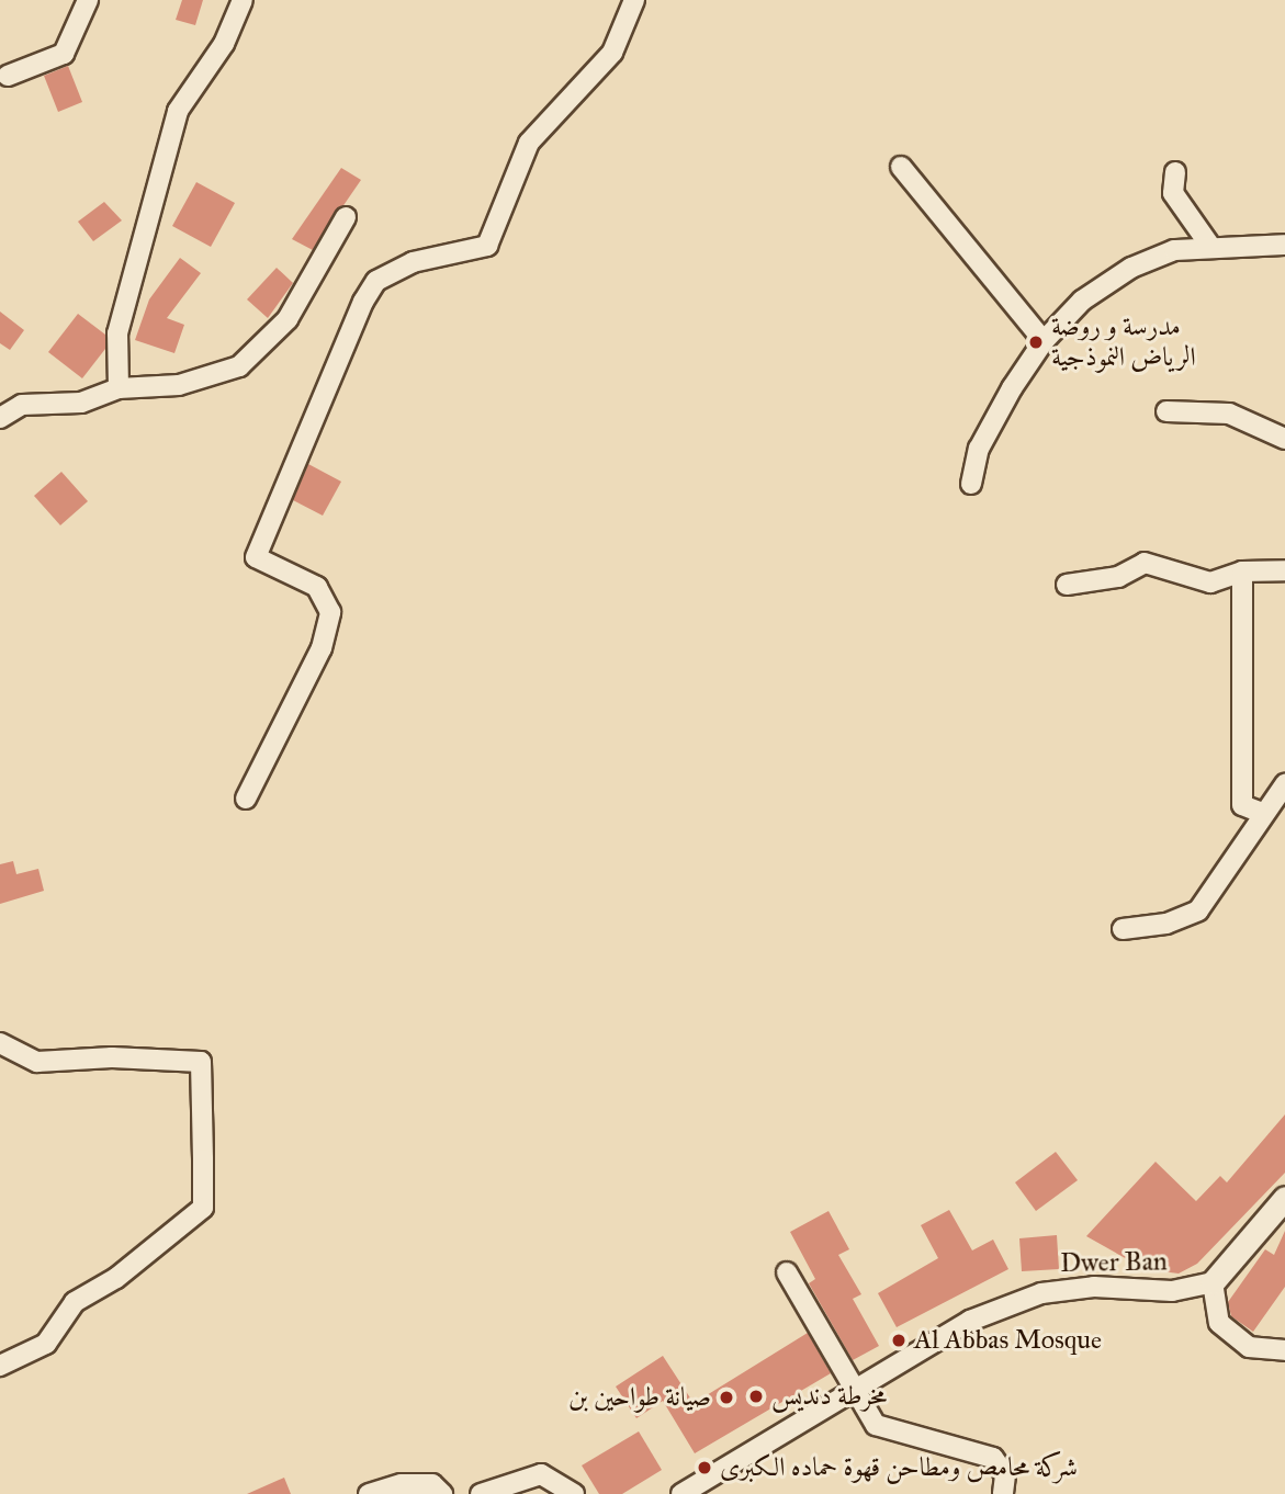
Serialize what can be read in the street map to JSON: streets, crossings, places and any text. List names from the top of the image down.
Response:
{
  "streets": {
    "street": ["Dwer Ban"]
  },
  "places": [
    "مدرسة و روضة الرياض النموذجية",
    "Al Abbas Mosque",
    "مخرطة دنديس",
    "صيانة طواحين بن",
    "شركة محامص ومطاحن قهوة حماده الكبرى"
  ]
}
